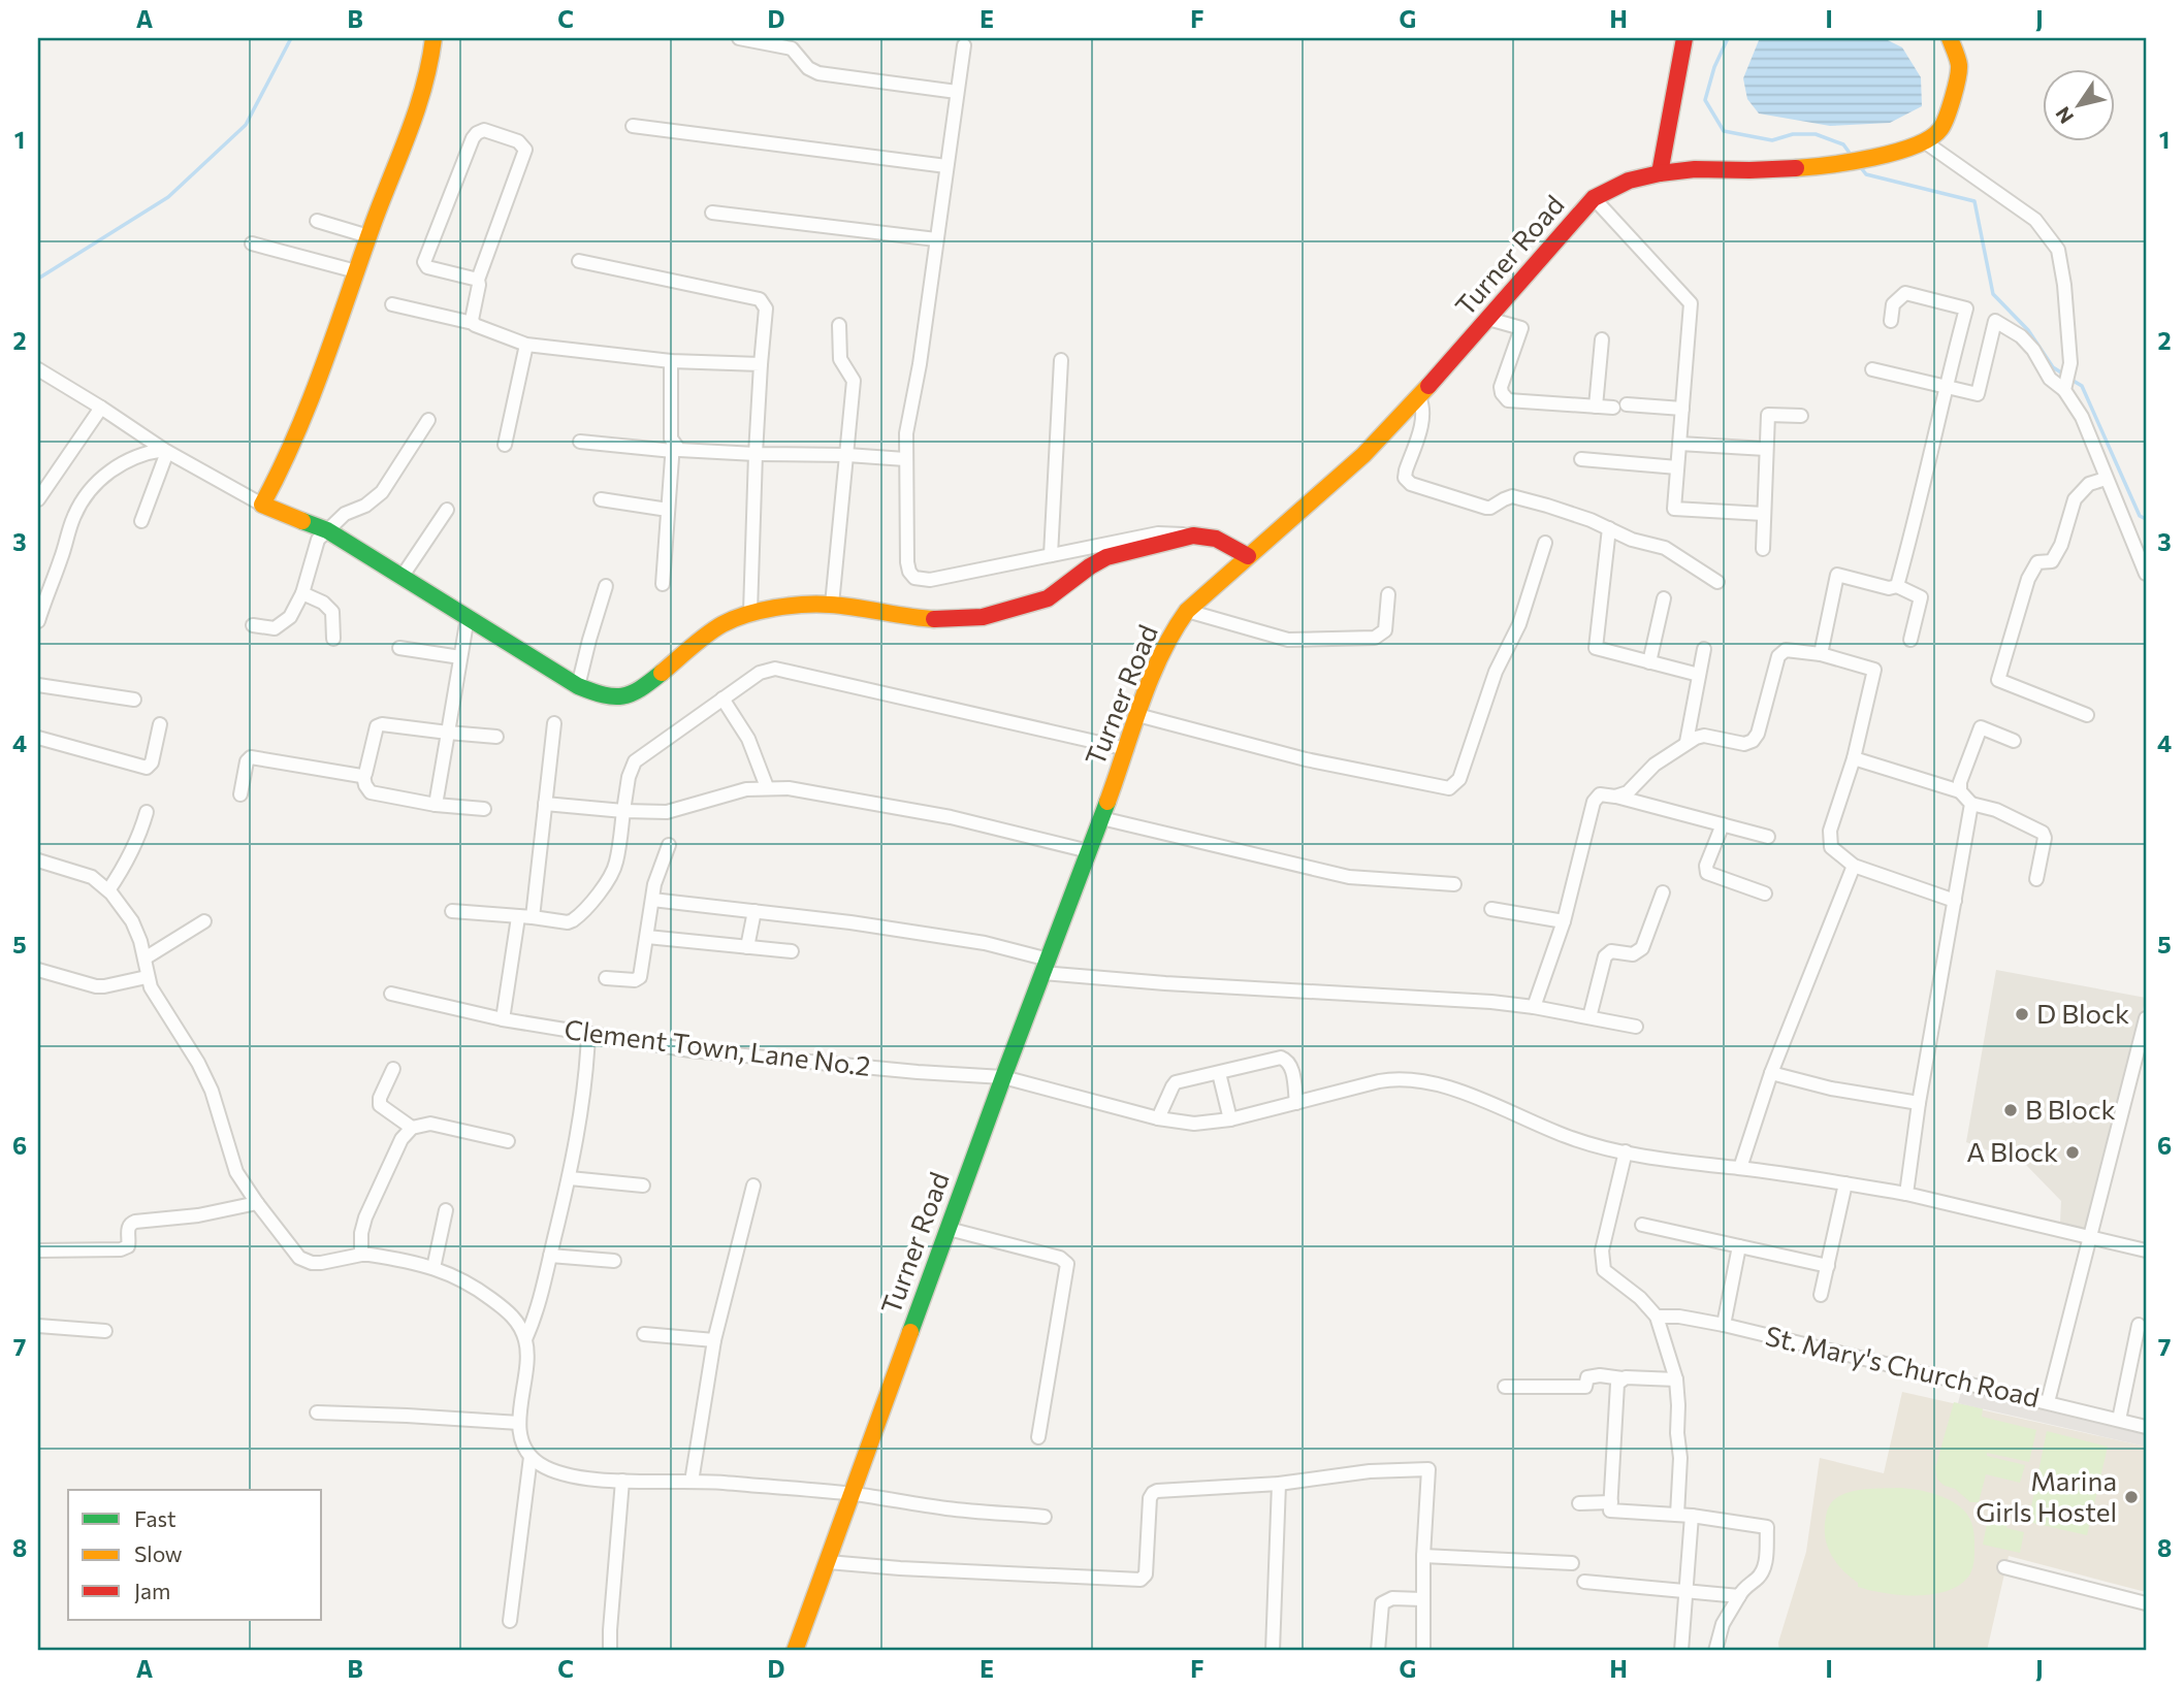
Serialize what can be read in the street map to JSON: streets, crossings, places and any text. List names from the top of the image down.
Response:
{
  "streets": {
    "main road": ["Turner Road"],
    "street": ["Clement Town, Lane No.2", "St. Mary's Church Road"]
  },
  "crossings": [
    ["Turner Road", "Clement Town, Lane No.2"]
  ],
  "places": [
    "D Block",
    "B Block",
    "A Block",
    "Marina Girls Hostel"
  ],
  "legend": ["Fast", "Slow", "Jam"],
  "north": "bottom left",
  "grid": {
    "columns": [
      "A",
      "B",
      "C",
      "D",
      "E",
      "F",
      "G",
      "H",
      "I",
      "J"
    ],
    "rows": [
      "1",
      "2",
      "3",
      "4",
      "5",
      "6",
      "7",
      "8"
    ]
  }
}
